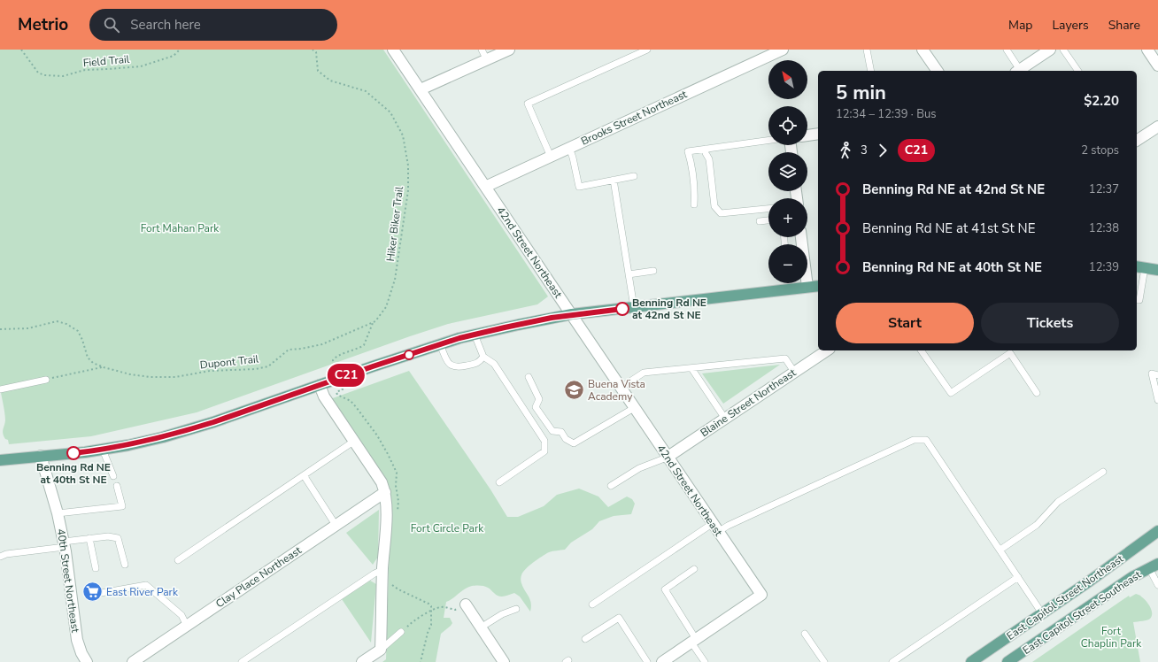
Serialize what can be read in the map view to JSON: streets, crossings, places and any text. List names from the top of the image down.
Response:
{
  "streets": {
    "main road": ["East Capitol Street Northeast", "East Capitol Street Southeast"],
    "street": [
      "Brooks Street Northeast",
      "42nd Street Northeast",
      "Blaine Street Northeast",
      "Clay Place Northeast",
      "40th Street Northeast"
    ],
    "path": ["Field Trail", "Hiker Biker Trail", "Dupont Trail"]
  },
  "crossings": [
    ["Brooks Street Northeast", "42nd Street Northeast"],
    ["Hiker Biker Trail", "Dupont Trail"],
    ["42nd Street Northeast", "Blaine Street Northeast"]
  ],
  "parks": ["Fort Mahan Park", "Fort Circle Park", "Fort Chaplin Park"],
  "places": {
    "other": ["Benning Rd NE at 42nd St NE", "Benning Rd NE at 40th St NE"],
    "school or university": ["Buena Vista Academy"],
    "supermarket": ["East River Park"]
  },
  "lines": ["bus line C21"],
  "north": "top left",
  "page": {
    "header": "Metrio",
    "search": "Search here",
    "nav": ["Map", "Layers", "Share"],
    "on_map": "C21",
    "map_buttons": ["+", "−"],
    "heading": ["5 min", "12:34 – 12:39 · Bus", "$2.20"],
    "legs": ["3", "C21", "2 stops"],
    "list": [
      {
        "name": "Benning Rd NE at 42nd St NE",
        "value": "12:37"
      },
      {
        "name": "Benning Rd NE at 41st St NE",
        "value": "12:38"
      },
      {
        "name": "Benning Rd NE at 40th St NE",
        "value": "12:39"
      }
    ],
    "buttons": ["Start", "Tickets"]
  }
}
